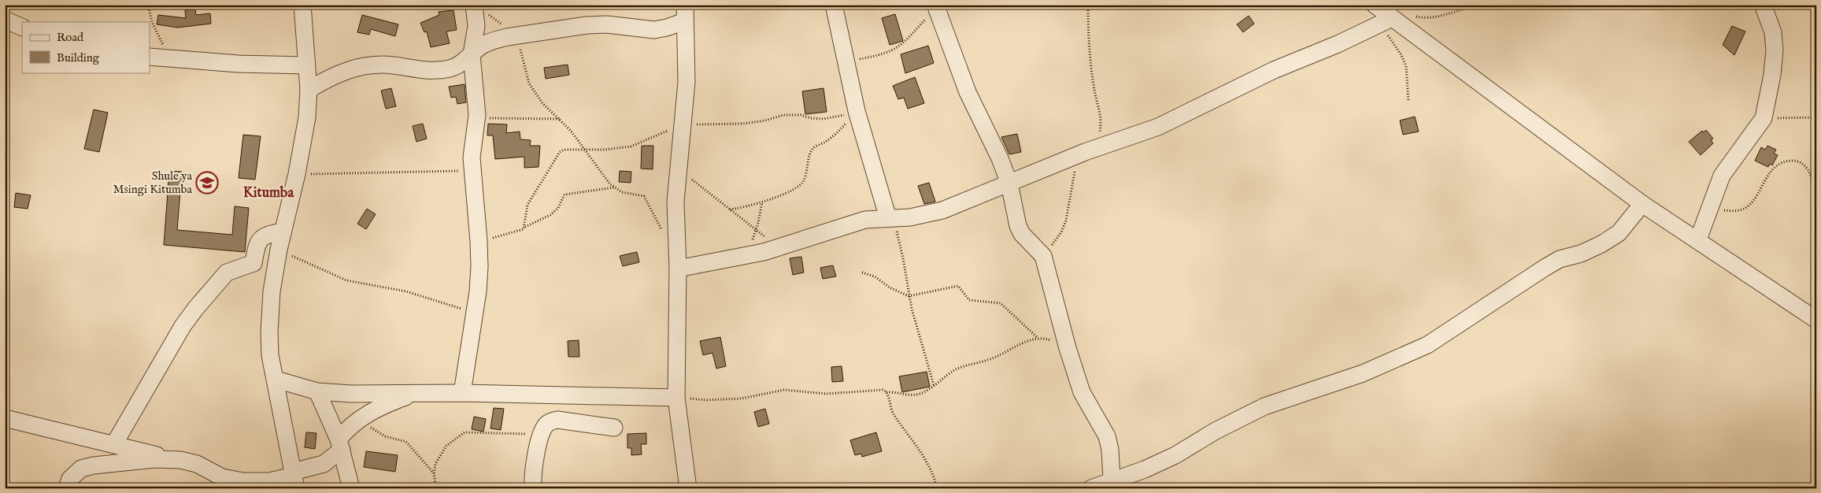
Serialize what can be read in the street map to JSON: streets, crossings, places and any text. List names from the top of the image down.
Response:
{
  "districts": ["Kitumba"],
  "places": {
    "school or university": ["Shule ya Msingi Kitumba"]
  },
  "legend": ["Road", "Building"]
}
